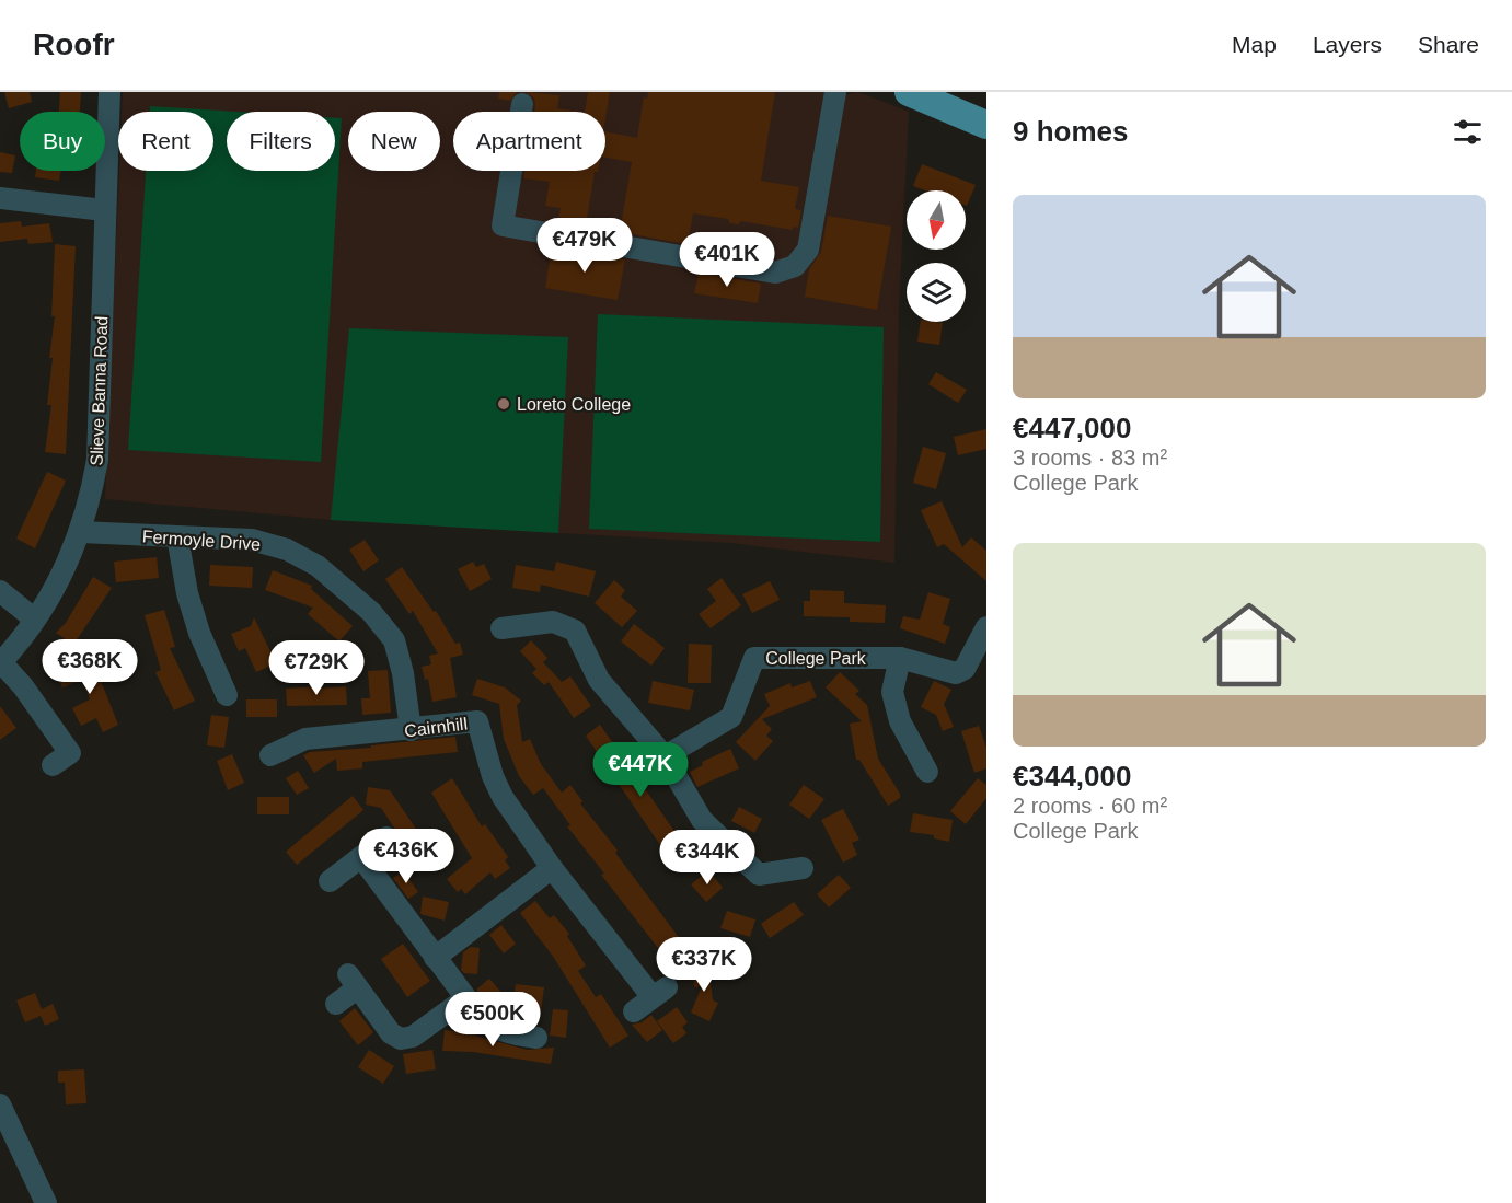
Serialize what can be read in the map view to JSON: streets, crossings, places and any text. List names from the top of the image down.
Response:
{
  "streets": {
    "street": [
      "Slieve Banna Road",
      "Fermoyle Drive",
      "College Park",
      "Cairnhill"
    ]
  },
  "crossings": [
    ["Slieve Banna Road", "Fermoyle Drive"],
    ["Fermoyle Drive", "Cairnhill"]
  ],
  "places": ["Loreto College"],
  "north": "bottom",
  "page": {
    "header": "Roofr",
    "nav": ["Map", "Layers", "Share"],
    "heading": "9 homes",
    "chip": [
      "Buy",
      "Rent",
      "Filters",
      "New",
      "Apartment"
    ],
    "list": [
      {
        "name": "€447,000",
        "note": "3 rooms · 83 m² · College Park"
      },
      {
        "name": "€344,000",
        "note": "2 rooms · 60 m² · College Park"
      }
    ],
    "price": [
      "€479K",
      "€401K",
      "€368K",
      "€729K",
      "€447K",
      "€436K",
      "€344K",
      "€337K",
      "€500K"
    ]
  }
}
